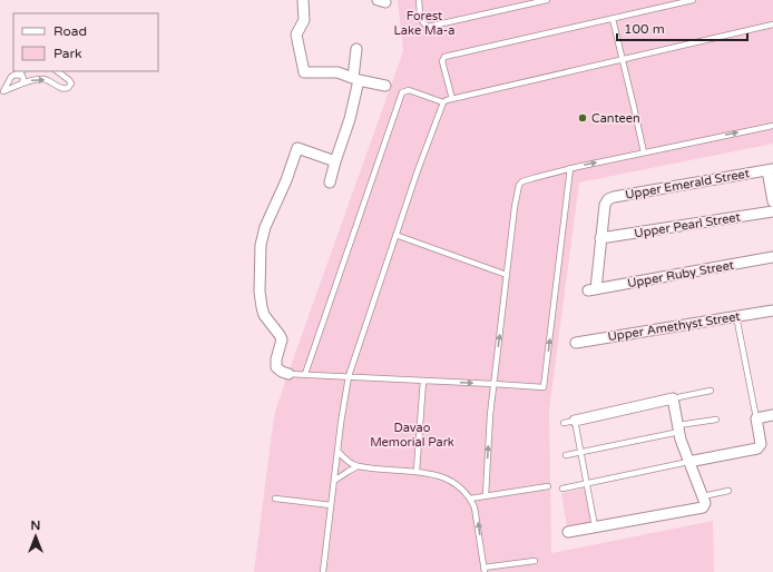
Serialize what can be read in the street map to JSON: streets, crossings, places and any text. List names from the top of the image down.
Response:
{
  "streets": {
    "street": [
      "Upper Emerald Street",
      "Upper Pearl Street",
      "Upper Ruby Street",
      "Upper Amethyst Street"
    ]
  },
  "crossings": [
    ["Upper Emerald Street", "Upper Pearl Street"],
    ["Upper Emerald Street", "Upper Ruby Street"],
    ["Upper Pearl Street", "Upper Ruby Street"]
  ],
  "parks": ["Forest Lake Ma-a", "Davao Memorial Park"],
  "places": ["Canteen"],
  "legend": ["Road", "Park"],
  "scale_bar": "100 m",
  "north": "top"
}
